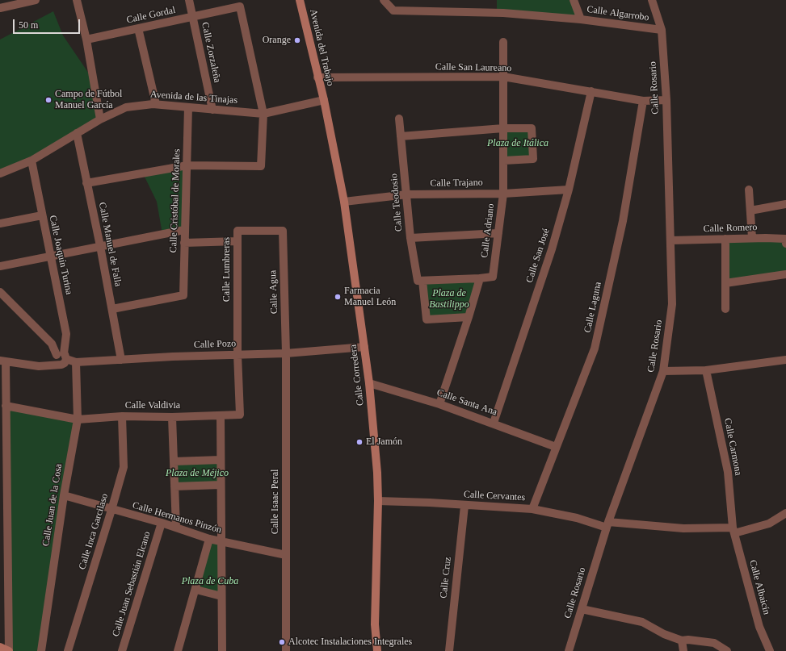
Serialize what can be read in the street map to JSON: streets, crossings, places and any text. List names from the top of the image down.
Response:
{
  "streets": {
    "street": [
      "Calle Algarrobo",
      "Calle Gordal",
      "Avenida del Trabajo",
      "Calle Zorzaleña",
      "Calle San Laureano",
      "Calle Rosario",
      "Avenida de las Tinajas",
      "Calle Trajano",
      "Calle Cristóbal de Morales",
      "Calle Teodosio",
      "Calle Romero",
      "Calle Adriano",
      "Calle Manuel de Falla",
      "Calle Joaquín Turina",
      "Calle San José",
      "Calle Lumbreras",
      "Calle Agua",
      "Calle Laguna",
      "Calle Pozo",
      "Calle Corredera",
      "Calle Santa Ana",
      "Calle Valdivia",
      "Calle Carmona",
      "Calle Cervantes",
      "Calle Isaac Peral",
      "Calle Juan de la Cosa",
      "Calle Hermanos Pinzón",
      "Calle Inca Garcilaso",
      "Calle Cruz",
      "Calle Juan Sebastián Elcano",
      "Calle Albaicín"
    ]
  },
  "crossings": [
    ["Calle Algarrobo", "Calle Rosario"],
    ["Calle Gordal", "Calle Zorzaleña"],
    ["Calle Gordal", "Avenida de las Tinajas"],
    ["Avenida del Trabajo", "Calle San Laureano"],
    ["Avenida del Trabajo", "Avenida de las Tinajas"],
    ["Avenida del Trabajo", "Calle Corredera"],
    ["Calle Zorzaleña", "Avenida de las Tinajas"],
    ["Calle San Laureano", "Calle Rosario"],
    ["Calle San Laureano", "Calle Adriano"],
    ["Calle San Laureano", "Calle San José"],
    ["Calle San Laureano", "Calle Laguna"],
    ["Calle Rosario", "Calle Romero"],
    ["Calle Rosario", "Calle Cervantes"],
    ["Avenida de las Tinajas", "Calle Cristóbal de Morales"],
    ["Avenida de las Tinajas", "Calle Manuel de Falla"],
    ["Avenida de las Tinajas", "Calle Joaquín Turina"],
    ["Avenida de las Tinajas", "Calle Corredera"],
    ["Calle Trajano", "Calle Teodosio"],
    ["Calle Trajano", "Calle Adriano"],
    ["Calle Trajano", "Calle San José"],
    ["Calle Trajano", "Calle Corredera"],
    ["Calle Cristóbal de Morales", "Calle Manuel de Falla"],
    ["Calle Manuel de Falla", "Calle Pozo"],
    ["Calle Joaquín Turina", "Calle Pozo"],
    ["Calle San José", "Calle Santa Ana"],
    ["Calle Lumbreras", "Calle Agua"],
    ["Calle Lumbreras", "Calle Pozo"],
    ["Calle Lumbreras", "Calle Valdivia"],
    ["Calle Agua", "Calle Pozo"],
    ["Calle Agua", "Calle Isaac Peral"],
    ["Calle Laguna", "Calle Santa Ana"],
    ["Calle Laguna", "Calle Cervantes"],
    ["Calle Pozo", "Calle Corredera"],
    ["Calle Pozo", "Calle Valdivia"],
    ["Calle Pozo", "Calle Isaac Peral"],
    ["Calle Pozo", "Calle Juan de la Cosa"],
    ["Calle Corredera", "Calle Santa Ana"],
    ["Calle Corredera", "Calle Cervantes"],
    ["Calle Valdivia", "Calle Juan de la Cosa"],
    ["Calle Valdivia", "Calle Inca Garcilaso"],
    ["Calle Carmona", "Calle Cervantes"],
    ["Calle Carmona", "Calle Albaicín"],
    ["Calle Cervantes", "Calle Cruz"],
    ["Calle Cervantes", "Calle Albaicín"],
    ["Calle Isaac Peral", "Calle Hermanos Pinzón"],
    ["Calle Juan de la Cosa", "Calle Hermanos Pinzón"],
    ["Calle Hermanos Pinzón", "Calle Inca Garcilaso"],
    ["Calle Hermanos Pinzón", "Calle Juan Sebastián Elcano"]
  ],
  "parks": [
    "Plaza de Itálica",
    "Plaza de Bastilippo",
    "Plaza de Méjico",
    "Plaza de Cuba"
  ],
  "places": [
    "Orange",
    "Campo de Fútbol Manuel García",
    "Farmacia Manuel León",
    "El Jamón",
    "Alcotec Instalaciones Integrales"
  ],
  "scale_bar": "50 m"
}
